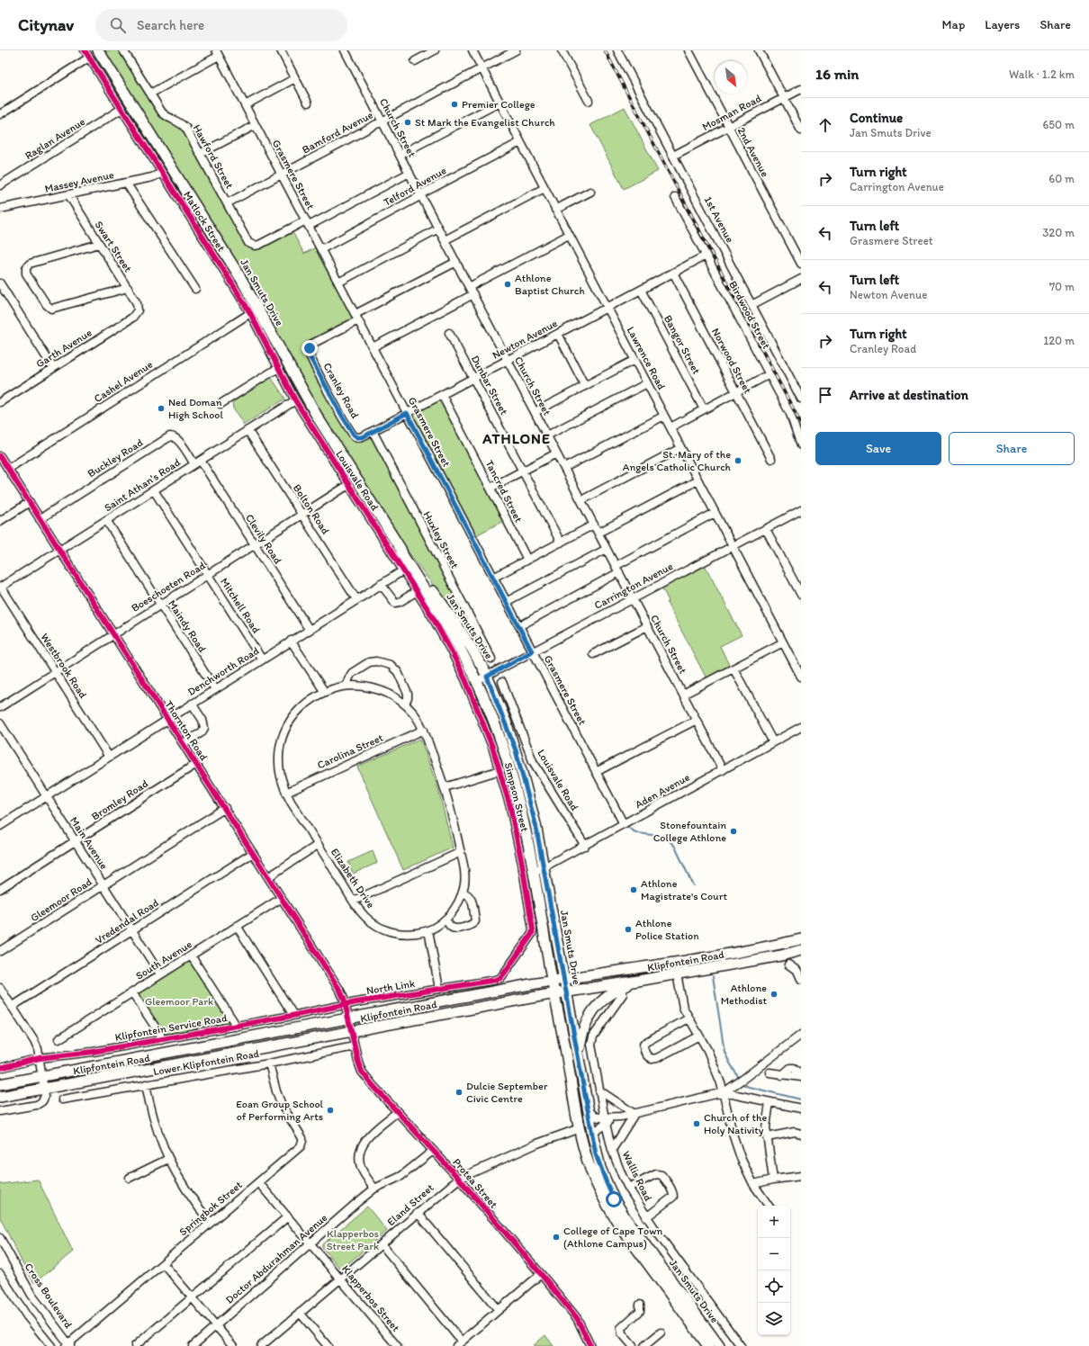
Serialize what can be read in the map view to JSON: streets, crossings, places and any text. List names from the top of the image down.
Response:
{
  "streets": {
    "main road": ["Jan Smuts Drive", "Klipfontein Road"],
    "street": [
      "Mosman Road",
      "Church Street",
      "Bamford Avenue",
      "Raglan Avenue",
      "2nd Avenue",
      "Hawford Street",
      "Grasmere Street",
      "Massey Avenue",
      "Telford Avenue",
      "1st Avenue",
      "Matlock Street",
      "Swart Street",
      "Birdwood Street",
      "Newton Avenue",
      "Bangor Street",
      "Garth Avenue",
      "Lawrence Road",
      "Norwood Street",
      "Cashel Avenue",
      "Dunbar Street",
      "Cranley Road",
      "Buckley Road",
      "Louisvale Road",
      "Saint Athan's Road",
      "Tancred Street",
      "Bolton Road",
      "Clevily Road",
      "Huxley Street",
      "Carrington Avenue",
      "Boeschoeten Road",
      "Mitchell Road",
      "Maindy Road",
      "Westbrook Road",
      "Denchworth Road",
      "Thornton Road",
      "Carolina Street",
      "Aden Avenue",
      "Simpson Street",
      "Bromley Road",
      "Main Avenue",
      "Elizabeth Drive",
      "Gleemoor Road",
      "Vredendal Road",
      "South Avenue",
      "North Link",
      "Klipfontein Service Road",
      "Lower Klipfontein Road",
      "Wallis Road",
      "Protea Street",
      "Eland Street",
      "Springbok Street",
      "Doctor Abdurahman Avenue",
      "Cross Boulevard",
      "Klapperbos Street"
    ]
  },
  "crossings": [
    ["Mosman Road", "2nd Avenue"],
    ["Mosman Road", "1st Avenue"],
    ["Church Street", "Bamford Avenue"],
    ["Church Street", "Telford Avenue"],
    ["Church Street", "Newton Avenue"],
    ["Church Street", "Carrington Avenue"],
    ["Church Street", "Aden Avenue"],
    ["Bamford Avenue", "Hawford Street"],
    ["Bamford Avenue", "Grasmere Street"],
    ["Bamford Avenue", "Lawrence Road"],
    ["Raglan Avenue", "Matlock Street"],
    ["Hawford Street", "Grasmere Street"],
    ["Grasmere Street", "Telford Avenue"],
    ["Grasmere Street", "Newton Avenue"],
    ["Grasmere Street", "Cranley Road"],
    ["Grasmere Street", "Carrington Avenue"],
    ["Grasmere Street", "Aden Avenue"],
    ["Massey Avenue", "Matlock Street"],
    ["Massey Avenue", "Swart Street"],
    ["Telford Avenue", "Lawrence Road"],
    ["Matlock Street", "Cashel Avenue"],
    ["Matlock Street", "Louisvale Road"],
    ["Matlock Street", "Saint Athan's Road"],
    ["Swart Street", "Garth Avenue"],
    ["Jan Smuts Drive", "Carrington Avenue"],
    ["Jan Smuts Drive", "Aden Avenue"],
    ["Jan Smuts Drive", "Klipfontein Road"],
    ["Jan Smuts Drive", "Eland Street"],
    ["Birdwood Street", "Newton Avenue"],
    ["Newton Avenue", "Bangor Street"],
    ["Newton Avenue", "Lawrence Road"],
    ["Newton Avenue", "Norwood Street"],
    ["Newton Avenue", "Dunbar Street"],
    ["Newton Avenue", "Cranley Road"],
    ["Newton Avenue", "Tancred Street"],
    ["Newton Avenue", "Huxley Street"],
    ["Lawrence Road", "Carrington Avenue"],
    ["Cashel Avenue", "Thornton Road"],
    ["Buckley Road", "Saint Athan's Road"],
    ["Buckley Road", "Clevily Road"],
    ["Buckley Road", "Thornton Road"],
    ["Louisvale Road", "Saint Athan's Road"],
    ["Louisvale Road", "Boeschoeten Road"],
    ["Louisvale Road", "Denchworth Road"],
    ["Louisvale Road", "Aden Avenue"],
    ["Louisvale Road", "Simpson Street"],
    ["Saint Athan's Road", "Bolton Road"],
    ["Saint Athan's Road", "Clevily Road"],
    ["Saint Athan's Road", "Mitchell Road"],
    ["Saint Athan's Road", "Maindy Road"],
    ["Saint Athan's Road", "Westbrook Road"],
    ["Saint Athan's Road", "Thornton Road"],
    ["Bolton Road", "Boeschoeten Road"],
    ["Bolton Road", "Denchworth Road"],
    ["Clevily Road", "Boeschoeten Road"],
    ["Clevily Road", "Denchworth Road"],
    ["Boeschoeten Road", "Mitchell Road"],
    ["Boeschoeten Road", "Maindy Road"],
    ["Boeschoeten Road", "Westbrook Road"],
    ["Boeschoeten Road", "Thornton Road"],
    ["Mitchell Road", "Denchworth Road"],
    ["Maindy Road", "Denchworth Road"],
    ["Westbrook Road", "Denchworth Road"],
    ["Denchworth Road", "Thornton Road"],
    ["Denchworth Road", "Simpson Street"],
    ["Denchworth Road", "Main Avenue"],
    ["Thornton Road", "Bromley Road"],
    ["Thornton Road", "Gleemoor Road"],
    ["Thornton Road", "Vredendal Road"],
    ["Thornton Road", "South Avenue"],
    ["Thornton Road", "Klipfontein Road"],
    ["Thornton Road", "North Link"],
    ["Thornton Road", "Klipfontein Service Road"],
    ["Thornton Road", "Protea Street"],
    ["Carolina Street", "Elizabeth Drive"],
    ["Simpson Street", "North Link"],
    ["Bromley Road", "Main Avenue"],
    ["Main Avenue", "Gleemoor Road"],
    ["Main Avenue", "Vredendal Road"],
    ["Main Avenue", "South Avenue"],
    ["Klipfontein Road", "Protea Street"],
    ["North Link", "Klipfontein Service Road"],
    ["Lower Klipfontein Road", "Protea Street"],
    ["Lower Klipfontein Road", "Springbok Street"],
    ["Protea Street", "Eland Street"],
    ["Protea Street", "Doctor Abdurahman Avenue"],
    ["Eland Street", "Klapperbos Street"],
    ["Springbok Street", "Cross Boulevard"],
    ["Springbok Street", "Klapperbos Street"],
    ["Doctor Abdurahman Avenue", "Klapperbos Street"]
  ],
  "districts": ["ATHLONE"],
  "parks": ["Gleemoor Park", "Klapperbos Street Park"],
  "places": [
    "Premier College",
    "St Mark the Evangelist Church",
    "Athlone Baptist Church",
    "Ned Doman High School",
    "St. Mary of the Angels Catholic Church",
    "Stonefountain College Athlone",
    "Athlone Magistrate's Court",
    "Athlone Police Station",
    "Athlone Methodist",
    "Dulcie September Civic Centre",
    "Eoan Group School of Performing Arts",
    "Church of the Holy Nativity",
    "College of Cape Town (Athlone Campus)"
  ],
  "north": "bottom right",
  "page": {
    "header": "Citynav",
    "search": "Search here",
    "nav": ["Map", "Layers", "Share"],
    "heading": ["16 min", "Walk · 1.2 km"],
    "list": [
      ["Continue", "Jan Smuts Drive", "650 m"],
      ["Turn right", "Carrington Avenue", "60 m"],
      ["Turn left", "Grasmere Street", "320 m"],
      ["Turn left", "Newton Avenue", "70 m"],
      ["Turn right", "Cranley Road", "120 m"],
      "Arrive at destination"
    ],
    "buttons": ["Save", "Share"],
    "map_buttons": ["+", "−"]
  }
}
